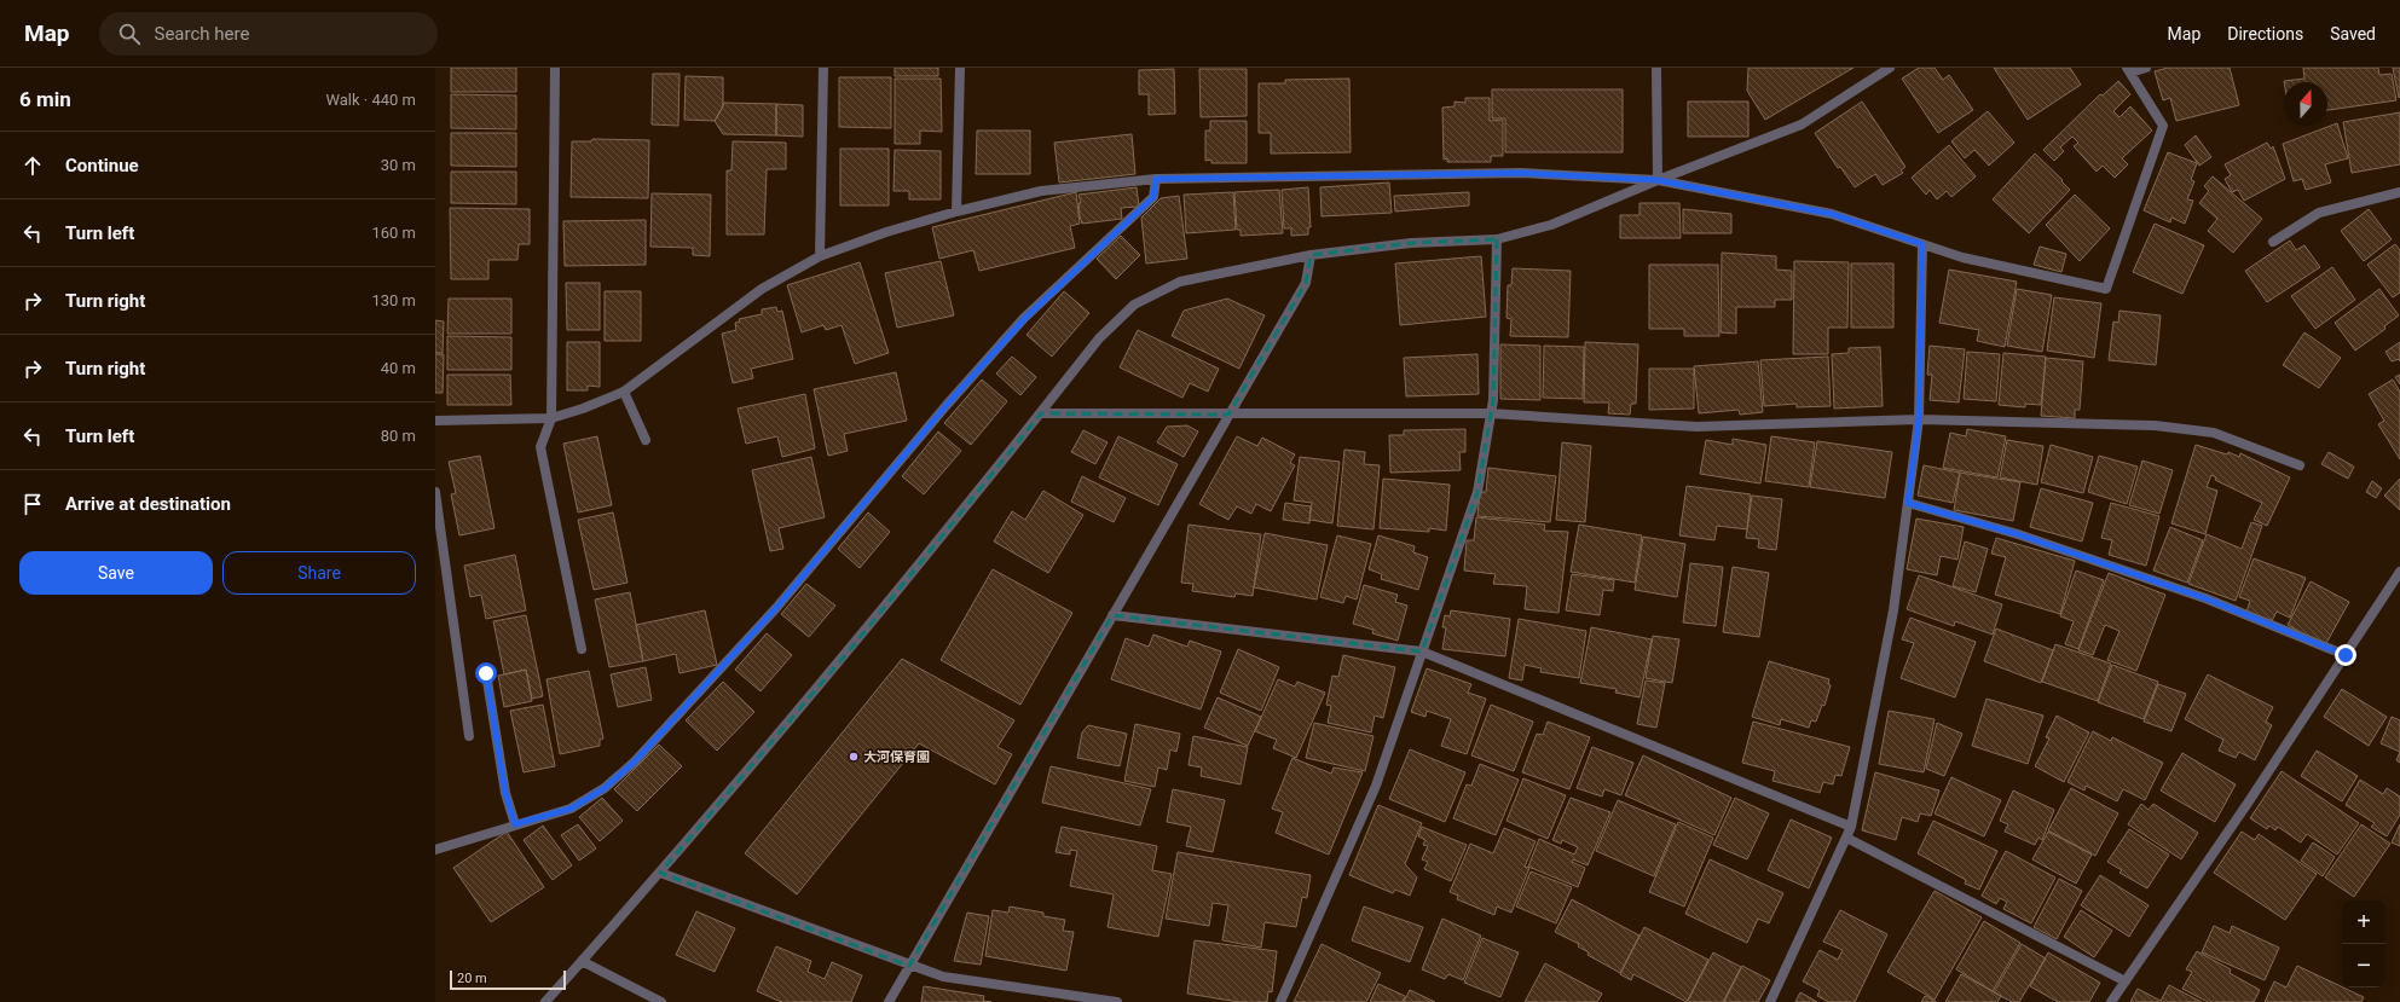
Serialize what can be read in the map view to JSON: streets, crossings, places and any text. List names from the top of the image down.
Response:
{
  "places": ["大河保育園"],
  "scale_bar": "20 m",
  "north": "top",
  "page": {
    "header": "Map",
    "search": "Search here",
    "nav": ["Map", "Directions", "Saved"],
    "heading": ["6 min", "Walk · 440 m"],
    "list": [
      ["Continue", "30 m"],
      ["Turn left", "160 m"],
      ["Turn right", "130 m"],
      ["Turn right", "40 m"],
      ["Turn left", "80 m"],
      "Arrive at destination"
    ],
    "buttons": ["Save", "Share"],
    "map_buttons": ["+", "−"],
    "scale": "20 m"
  }
}
